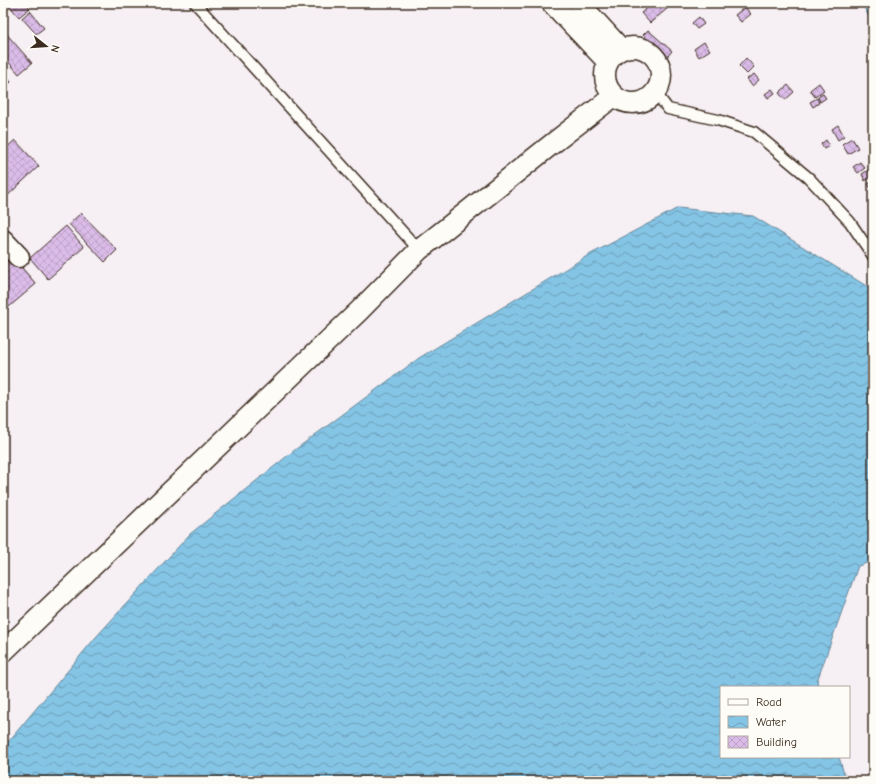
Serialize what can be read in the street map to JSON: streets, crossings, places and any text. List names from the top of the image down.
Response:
{
  "legend": ["Road", "Water", "Building"],
  "north": "right"
}
